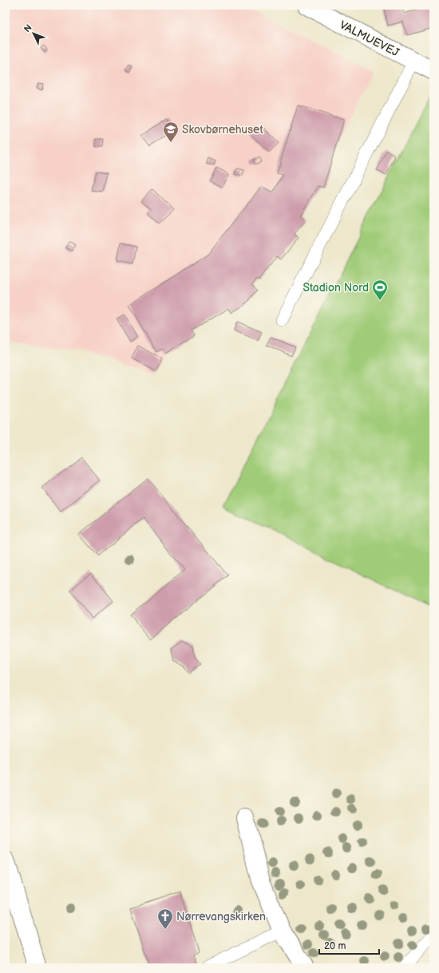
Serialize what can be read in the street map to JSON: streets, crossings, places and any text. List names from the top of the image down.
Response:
{
  "streets": {
    "street": ["VALMUEVEJ"]
  },
  "places": {
    "school or university": ["Skovbørnehuset"],
    "sports": ["Stadion Nord"],
    "church": ["Nørrevangskirken"]
  },
  "scale_bar": "20 m",
  "north": "top left"
}
